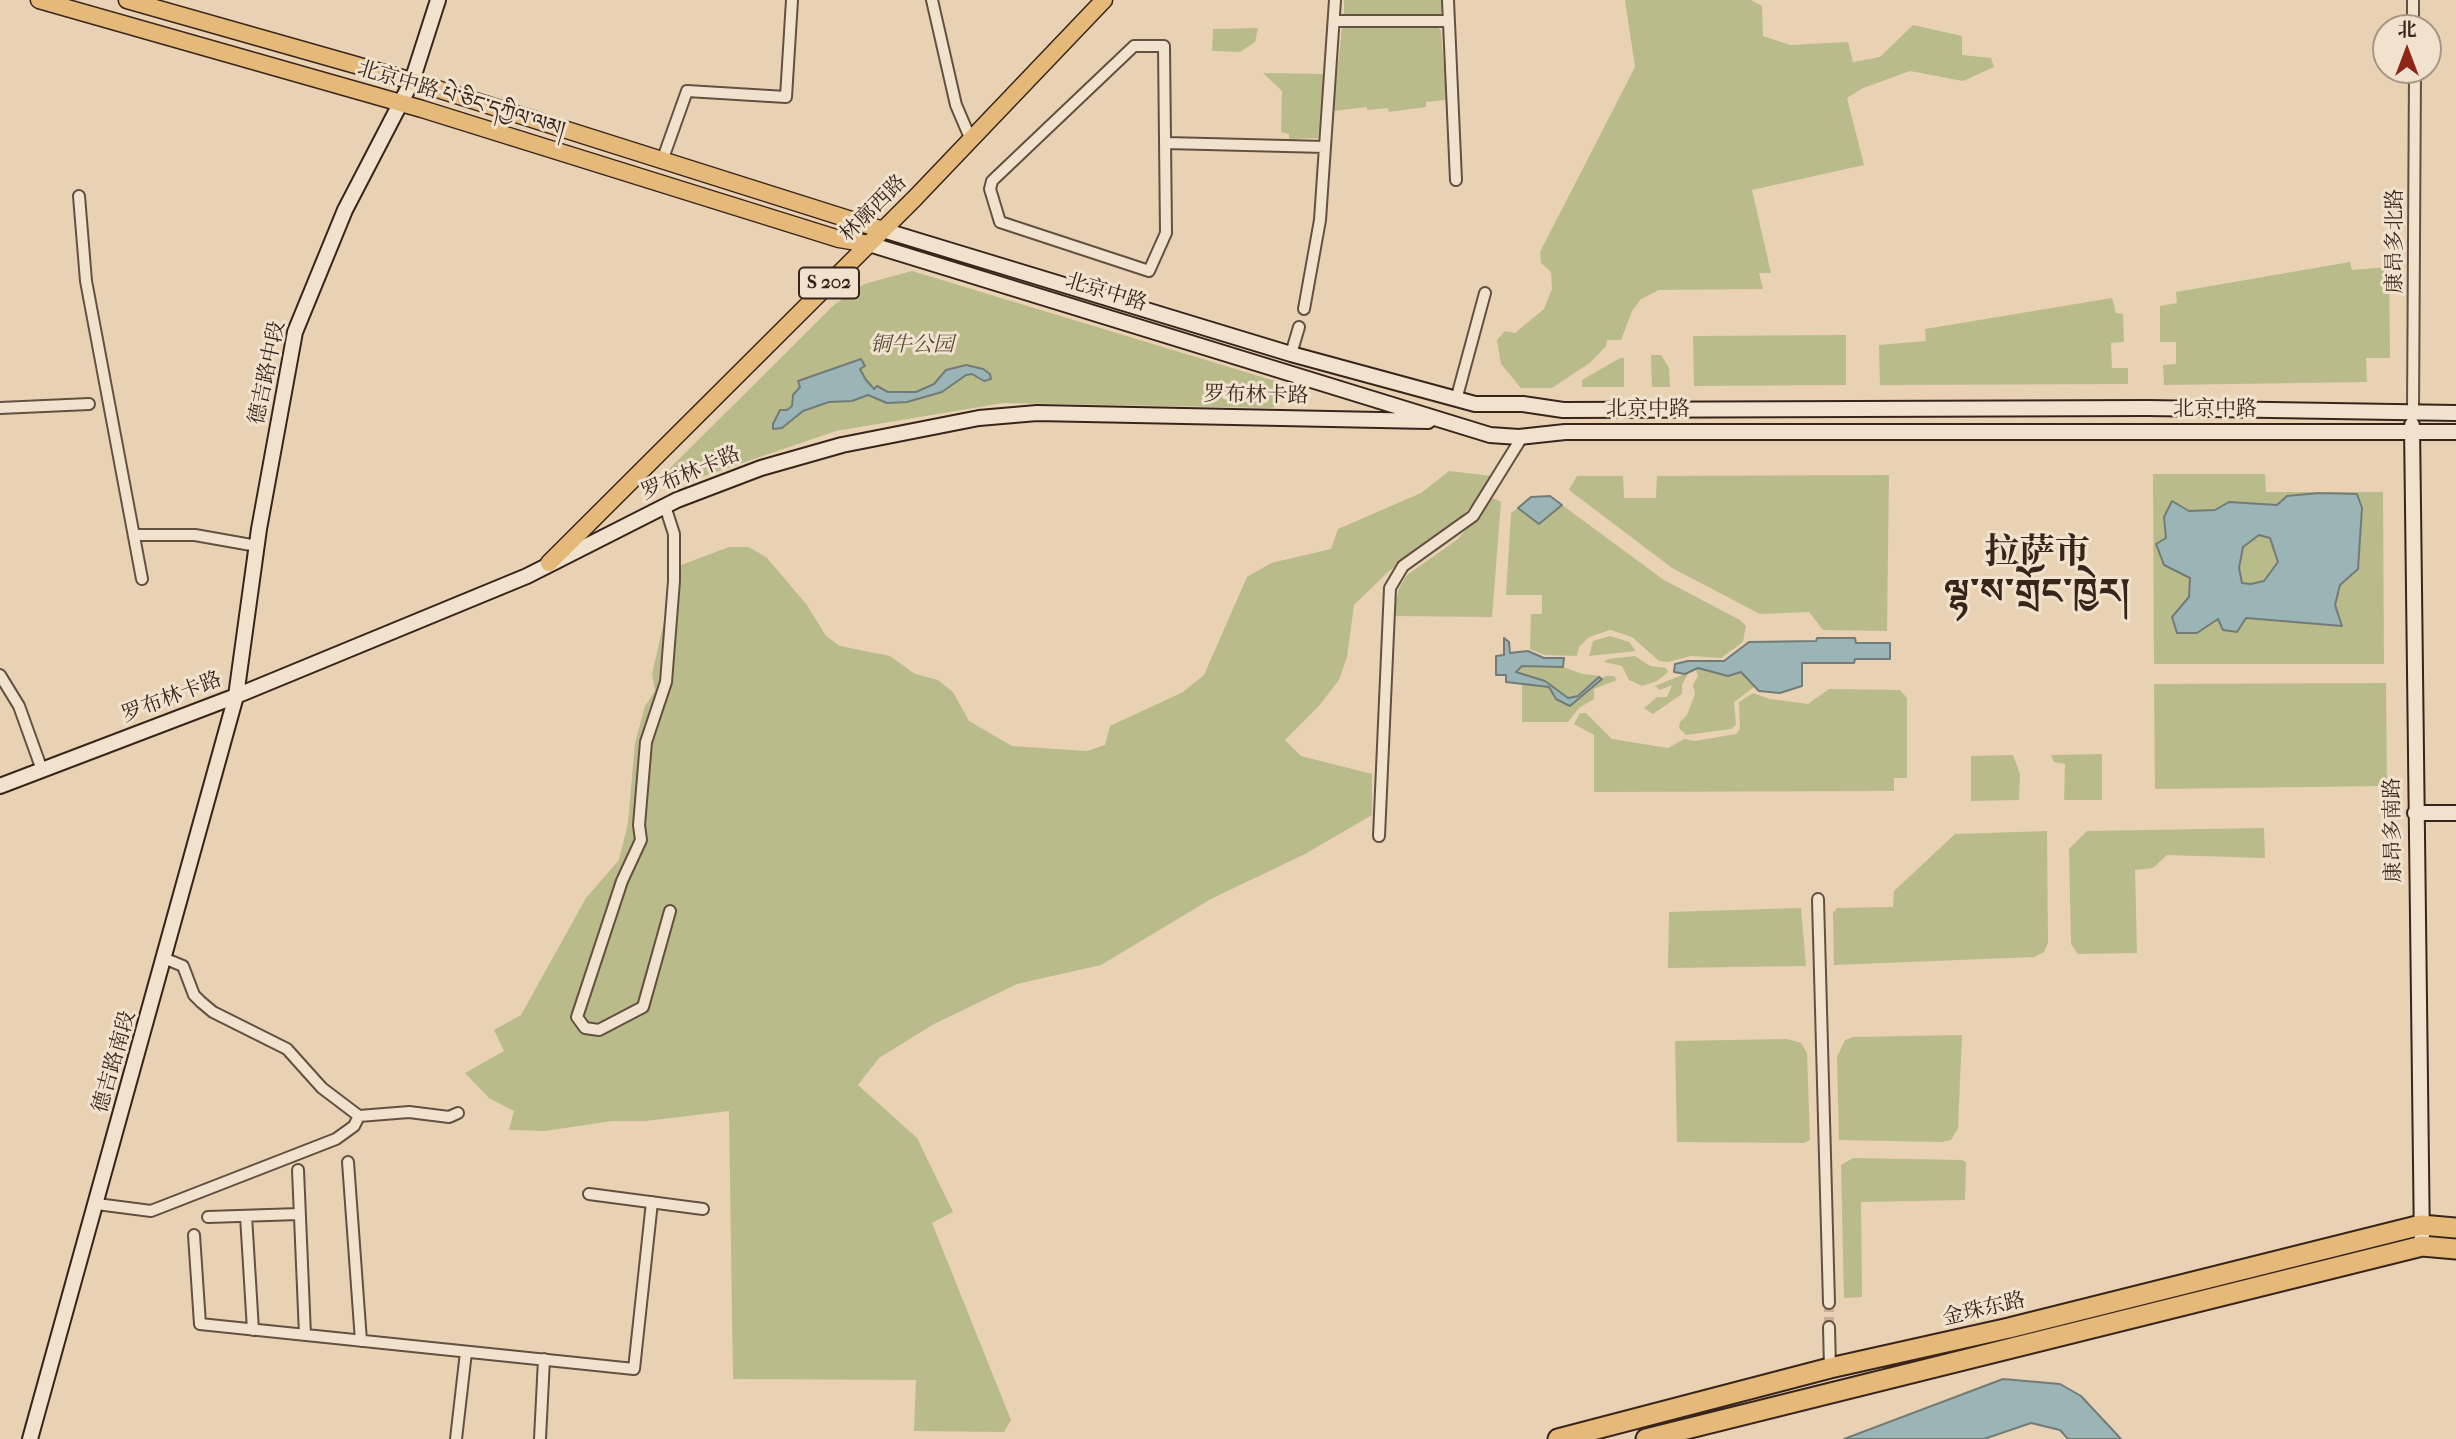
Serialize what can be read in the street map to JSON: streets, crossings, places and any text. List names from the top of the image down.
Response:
{
  "streets": {
    "highway": ["金珠东路"],
    "main road": [
      "北京中路 པེ་ཅིང་དཀྱིལ་ལམ།",
      "林廓西路",
      "S 202",
      "北京中路",
      "德吉路中段",
      "罗布林卡路",
      "康昂多南路",
      "德吉路南段"
    ],
    "street": ["康昂多北路"]
  },
  "crossings": [
    ["北京中路 པེ་ཅིང་དཀྱིལ་ལམ།", "林廓西路"],
    ["北京中路 པེ་ཅིང་དཀྱིལ་ལམ།", "北京中路"],
    ["北京中路 པེ་ཅིང་དཀྱིལ་ལམ།", "德吉路中段"],
    ["林廓西路", "北京中路"],
    ["林廓西路", "罗布林卡路"],
    ["康昂多北路", "北京中路"],
    ["康昂多北路", "康昂多南路"],
    ["北京中路", "罗布林卡路"],
    ["北京中路", "康昂多南路"],
    ["德吉路中段", "罗布林卡路"],
    ["德吉路中段", "德吉路南段"],
    ["罗布林卡路", "德吉路南段"],
    ["康昂多南路", "金珠东路"]
  ],
  "districts": ["拉萨市 ལྷ་ས་གྲོང་ཁྱེར།"],
  "parks": ["铜牛公园"],
  "north": "top"
}
